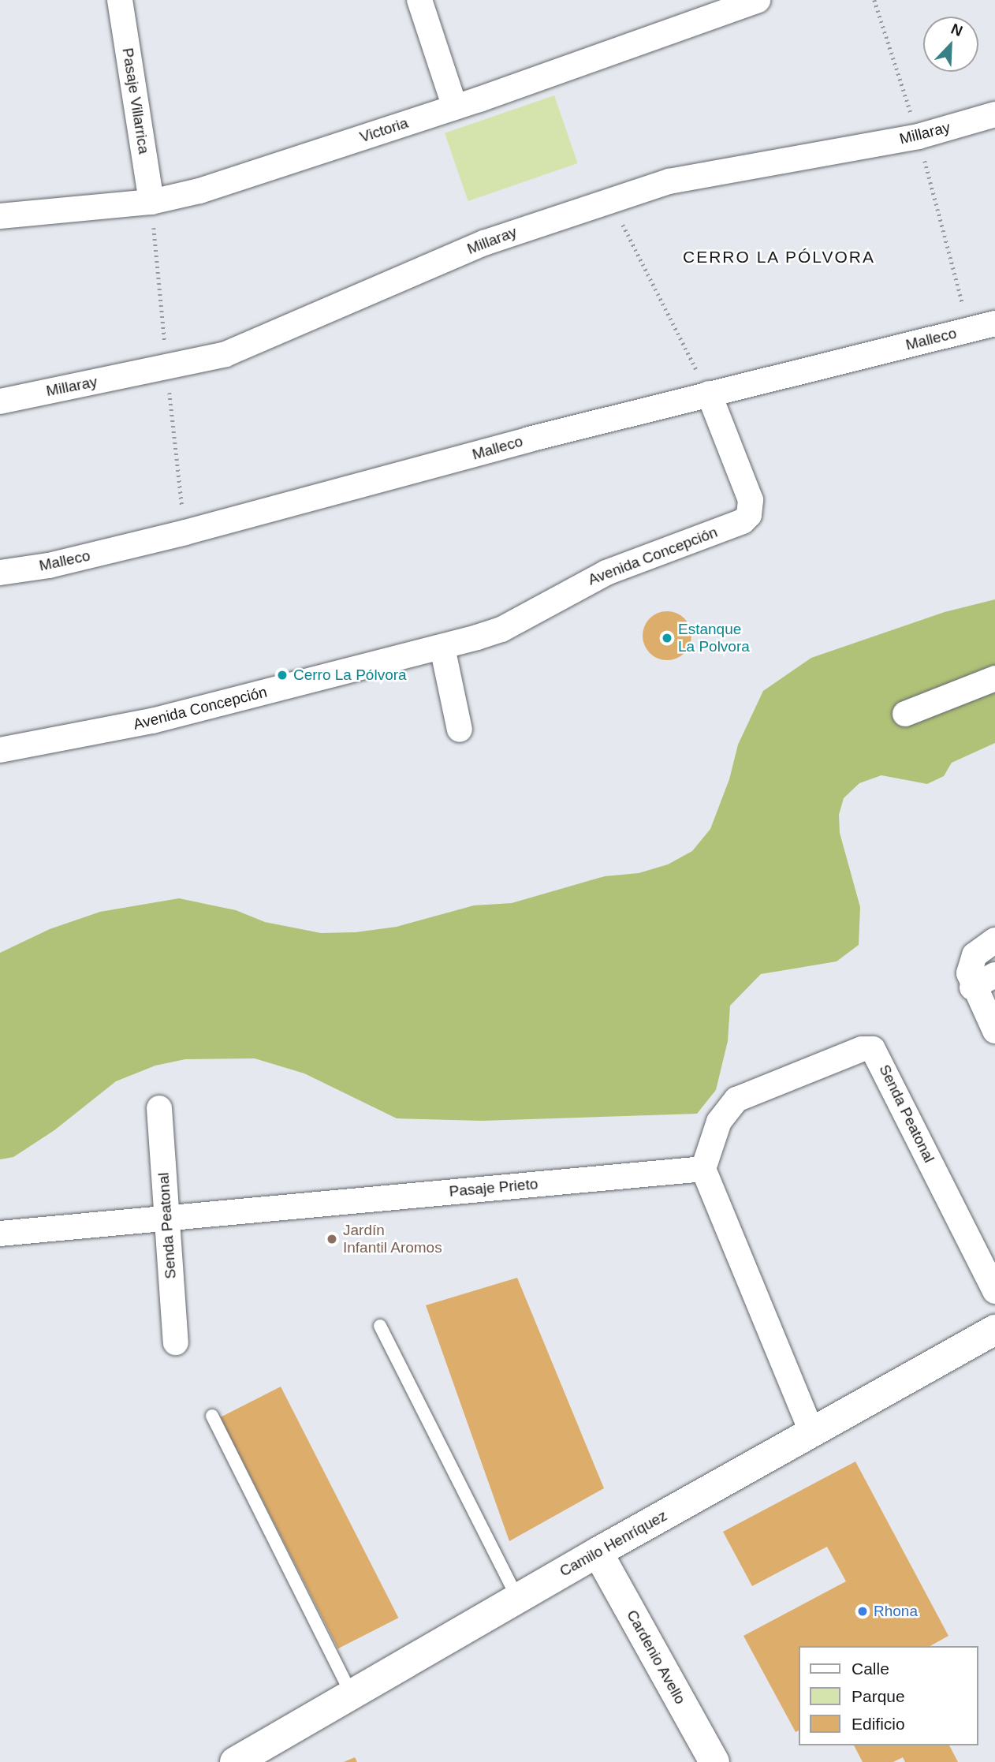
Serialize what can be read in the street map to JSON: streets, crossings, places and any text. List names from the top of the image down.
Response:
{
  "streets": {
    "main road": ["Camilo Henríquez", "Cardenio Avello"],
    "street": [
      "Pasaje Villarrica",
      "Victoria",
      "Millaray",
      "Malleco",
      "Avenida Concepción",
      "Senda Peatonal",
      "Pasaje Prieto"
    ]
  },
  "crossings": [
    ["Pasaje Villarrica", "Victoria"],
    ["Malleco", "Avenida Concepción"],
    ["Senda Peatonal", "Pasaje Prieto"],
    ["Camilo Henríquez", "Cardenio Avello"]
  ],
  "districts": ["CERRO LA PÓLVORA"],
  "places": [
    "Estanque La Polvora",
    "Cerro La Pólvora",
    "Jardín Infantil Aromos",
    "Rhona"
  ],
  "legend": ["Calle", "Parque", "Edificio"],
  "north": "top right"
}
